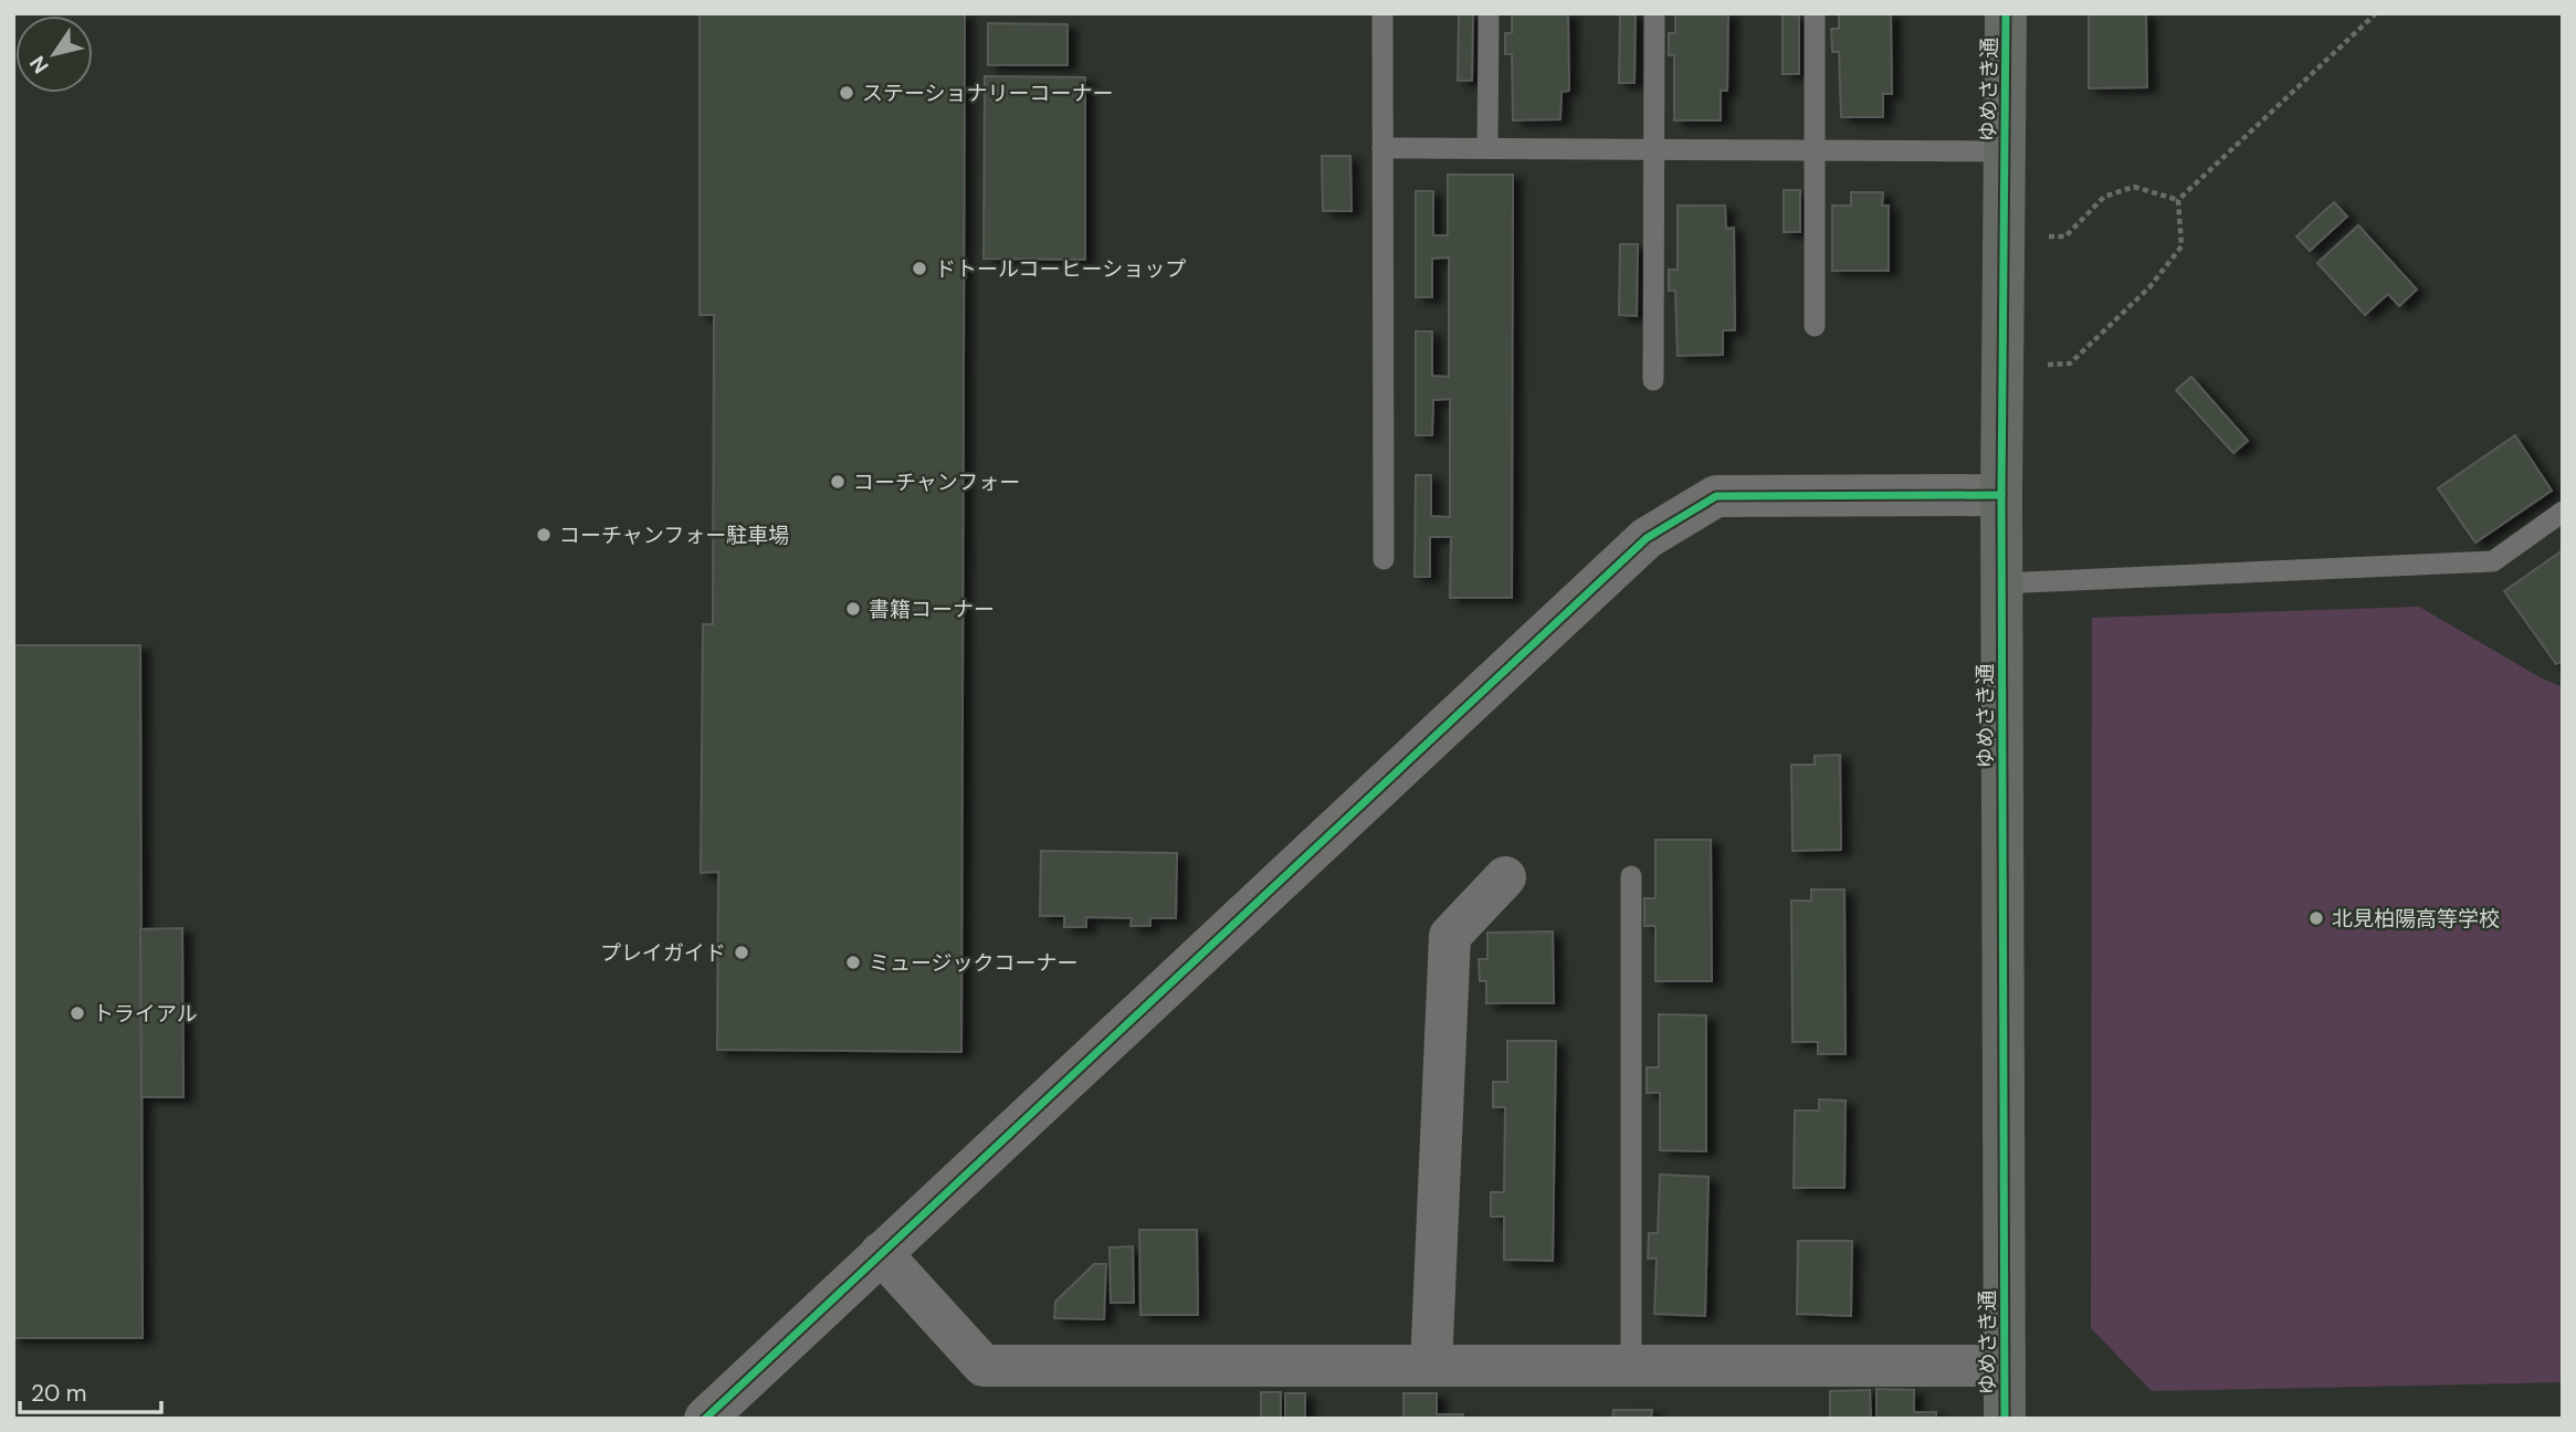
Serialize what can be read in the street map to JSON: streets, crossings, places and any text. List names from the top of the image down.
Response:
{
  "streets": {
    "street": ["ゆめさき通"]
  },
  "places": [
    "ステーショナリーコーナー",
    "ドトールコーヒーショップ",
    "コーチャンフォー",
    "コーチャンフォー駐車場",
    "書籍コーナー",
    "北見柏陽高等学校",
    "プレイガイド",
    "ミュージックコーナー",
    "トライアル"
  ],
  "scale_bar": "20 m",
  "north": "bottom left"
}
